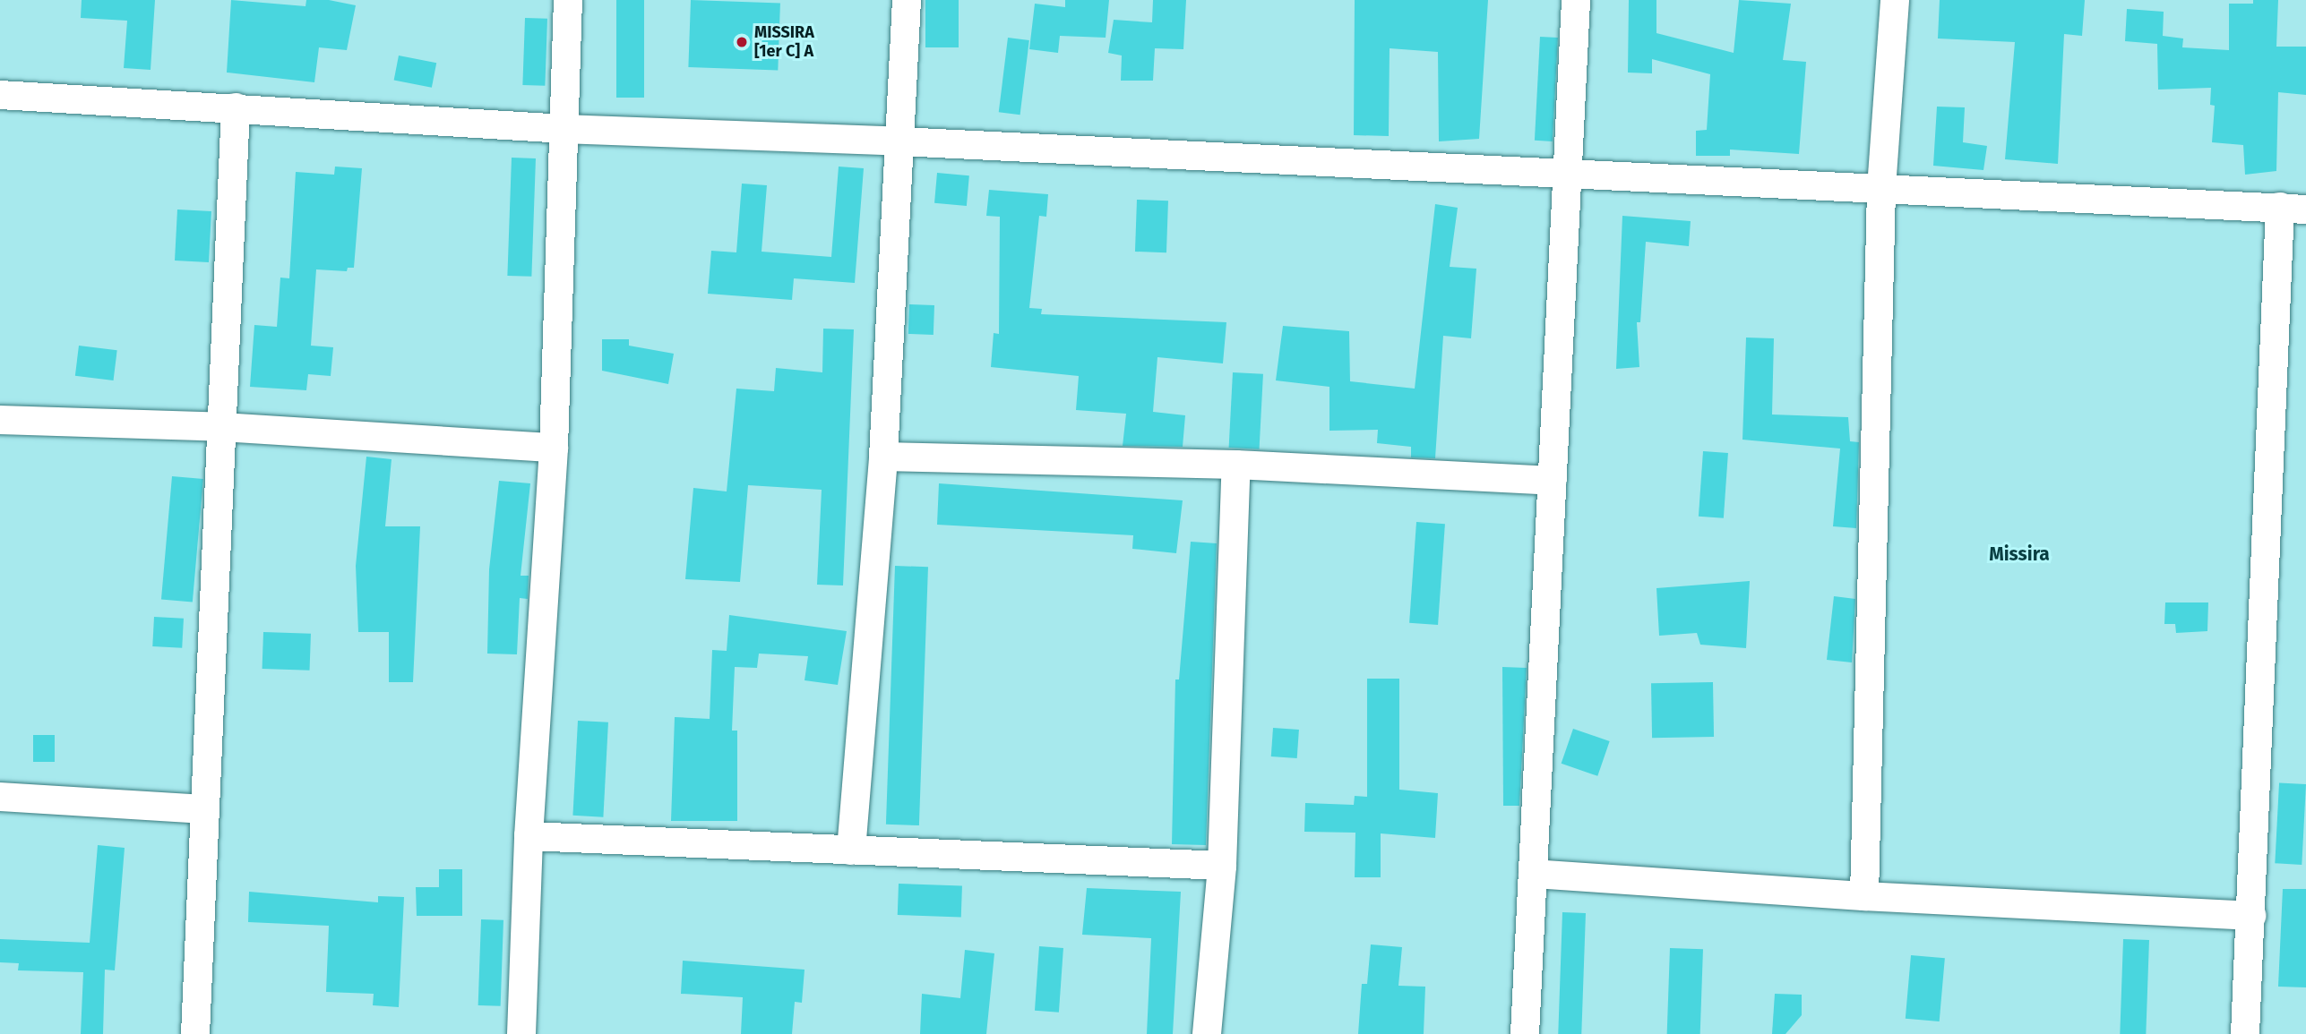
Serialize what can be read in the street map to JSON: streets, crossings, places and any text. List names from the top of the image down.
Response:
{
  "districts": ["Missira"],
  "places": ["MISSIRA [1er C] A"]
}
